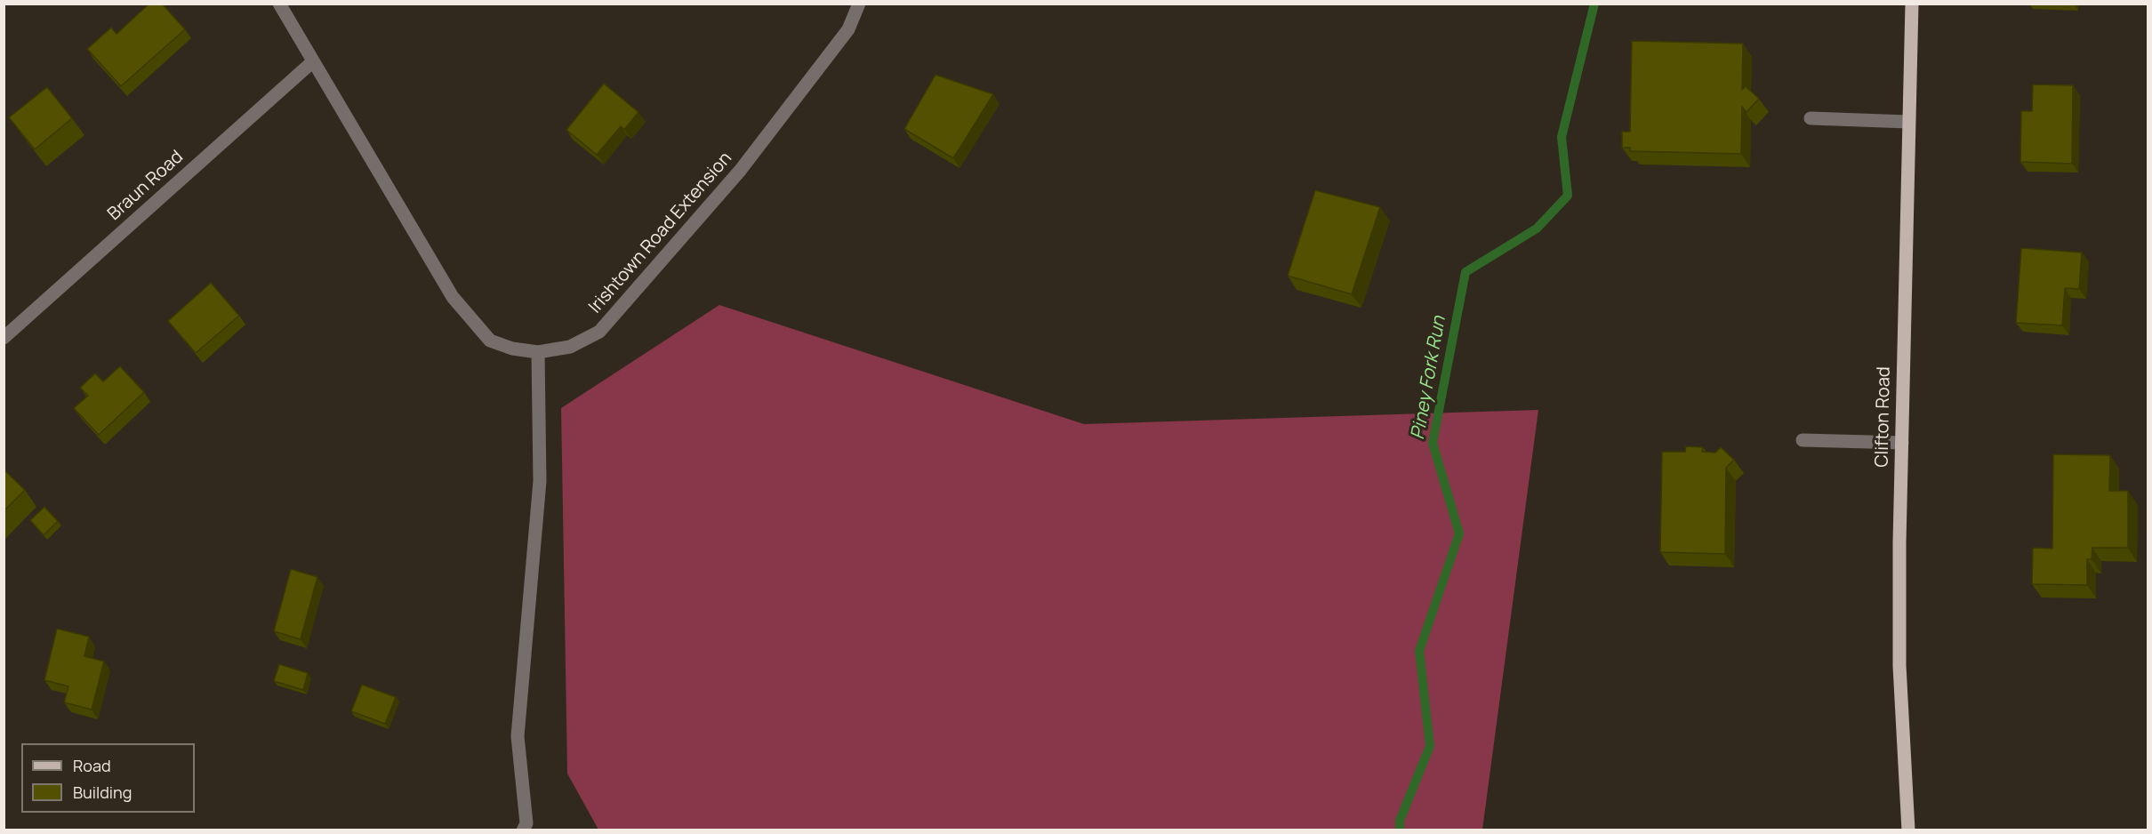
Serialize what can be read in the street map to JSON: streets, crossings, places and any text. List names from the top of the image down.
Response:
{
  "streets": {
    "main road": ["Clifton Road"],
    "street": ["Braun Road", "Irishtown Road Extension"]
  },
  "crossings": [
    ["Braun Road", "Irishtown Road Extension"]
  ],
  "water": ["Piney Fork Run"],
  "legend": ["Road", "Building"]
}
